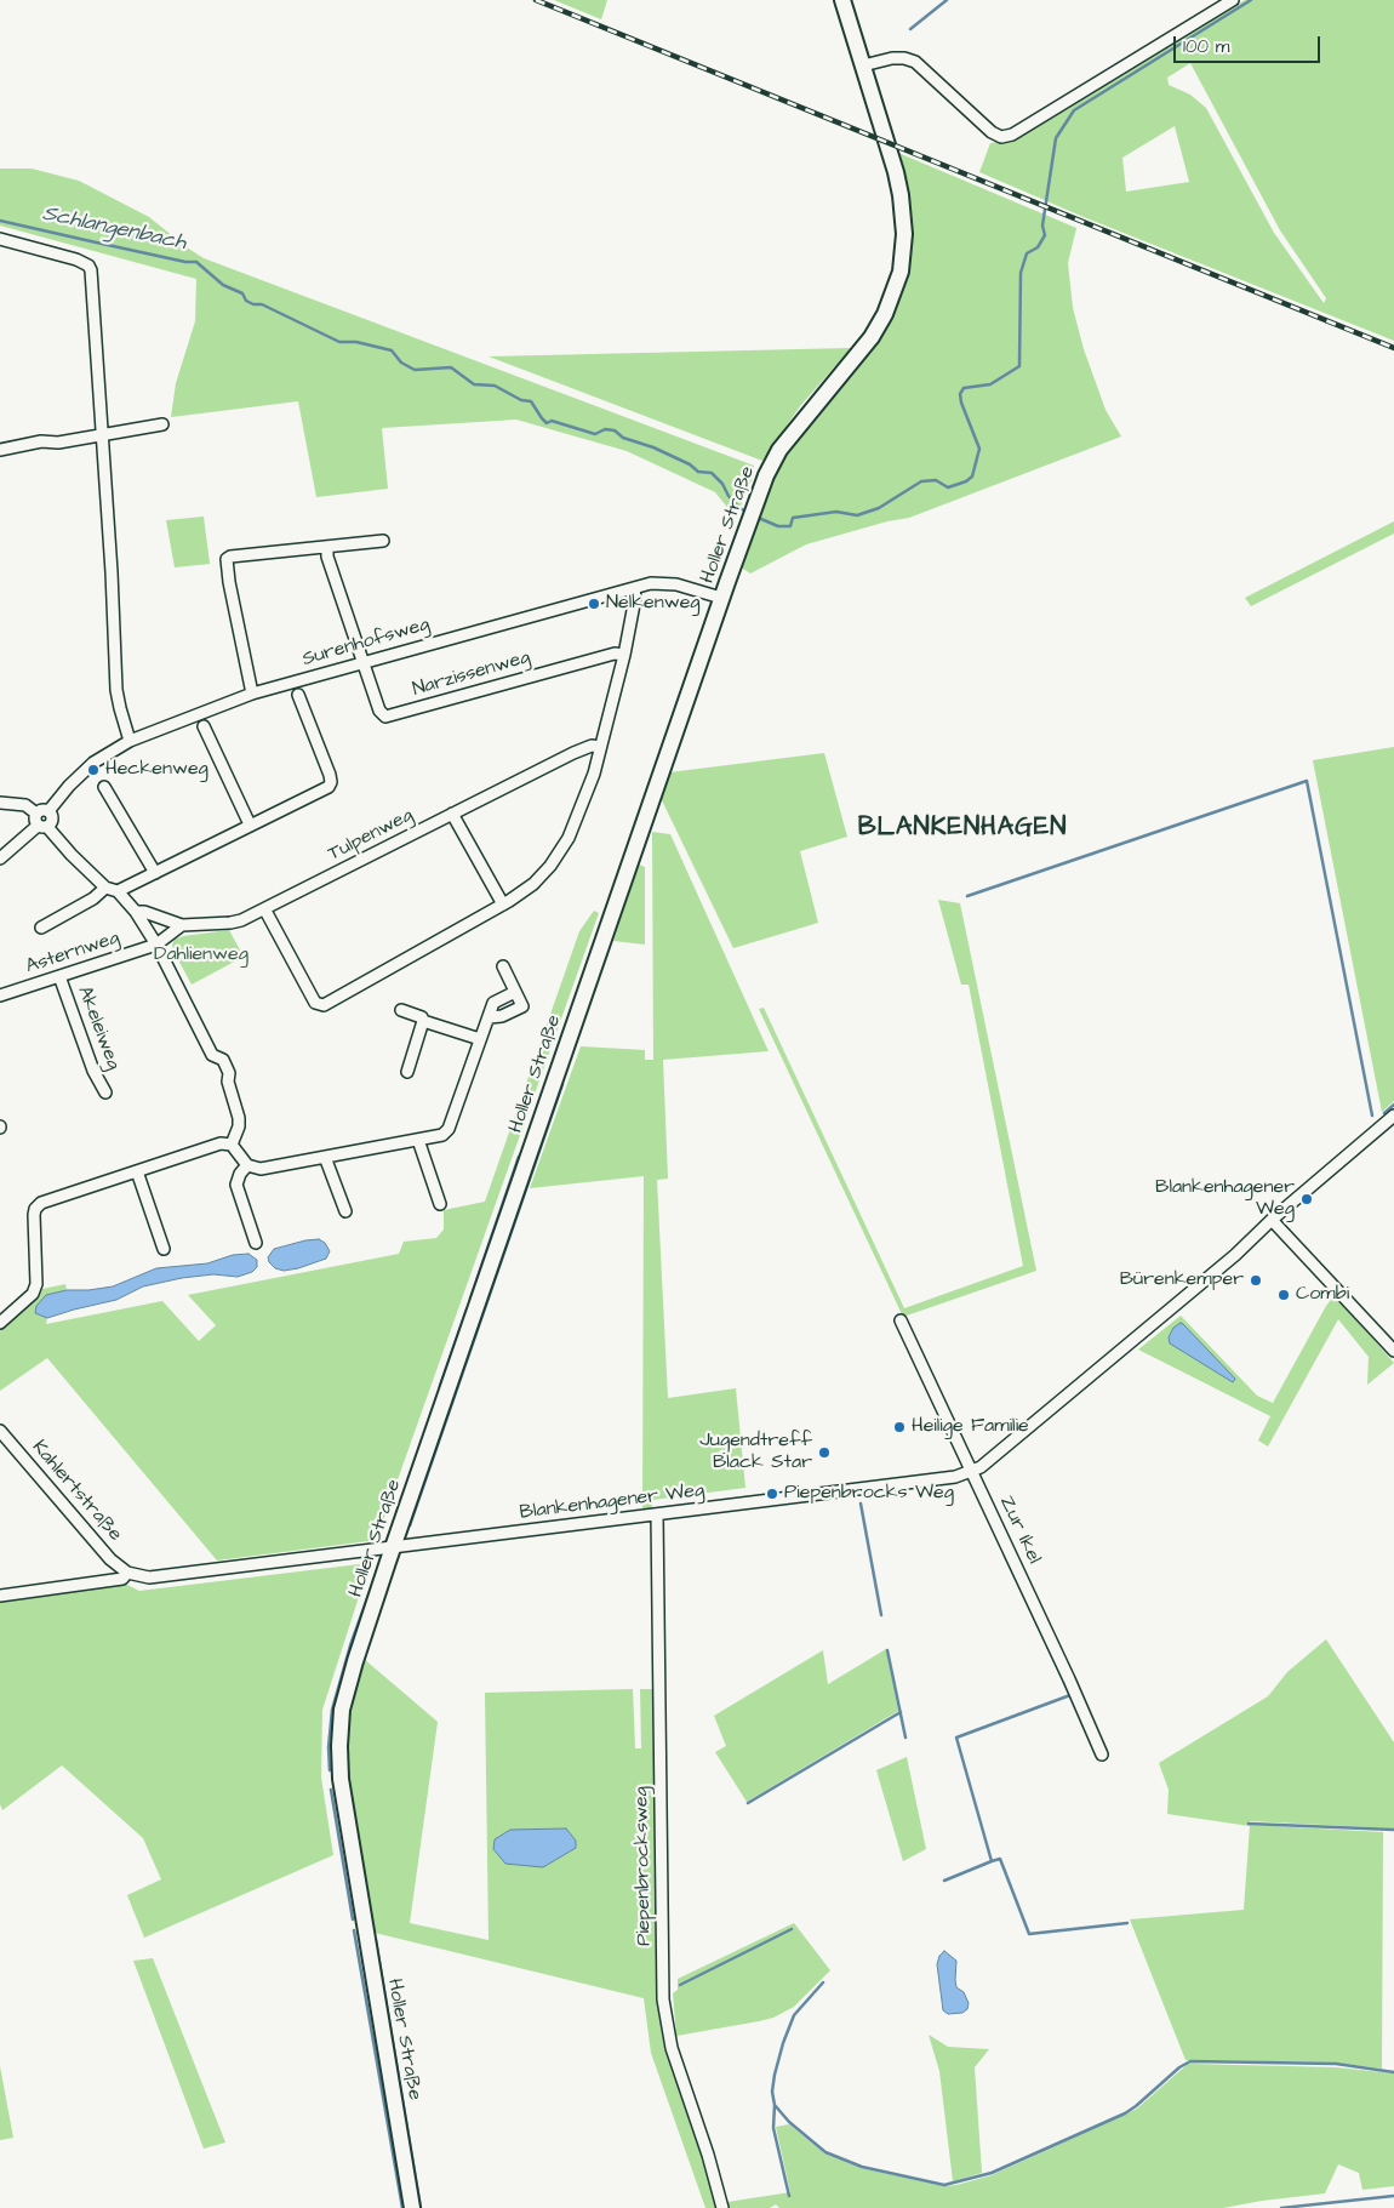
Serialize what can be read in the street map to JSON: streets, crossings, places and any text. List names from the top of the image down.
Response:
{
  "streets": {
    "street": [
      "Holler Straße",
      "Surenhofsweg",
      "Narzissenweg",
      "Tulpenweg",
      "Asternweg",
      "Akeleiweg",
      "Kahlertstraße",
      "Blankenhagener Weg",
      "Zur Ikel",
      "Piepenbrocksweg"
    ]
  },
  "crossings": [
    ["Holler Straße", "Surenhofsweg"],
    ["Holler Straße", "Blankenhagener Weg"],
    ["Surenhofsweg", "Narzissenweg"],
    ["Asternweg", "Akeleiweg"],
    ["Kahlertstraße", "Blankenhagener Weg"],
    ["Blankenhagener Weg", "Zur Ikel"],
    ["Blankenhagener Weg", "Piepenbrocksweg"]
  ],
  "districts": ["BLANKENHAGEN"],
  "water": ["Schlangenbach"],
  "parks": ["Dahlienweg"],
  "places": [
    "Nelkenweg",
    "Heckenweg",
    "Blankenhagener Weg",
    "Bürenkemper",
    "Combi",
    "Heilige Familie",
    "Jugendtreff Black Star",
    "Piepenbrocks Weg"
  ],
  "scale_bar": "100 m"
}
